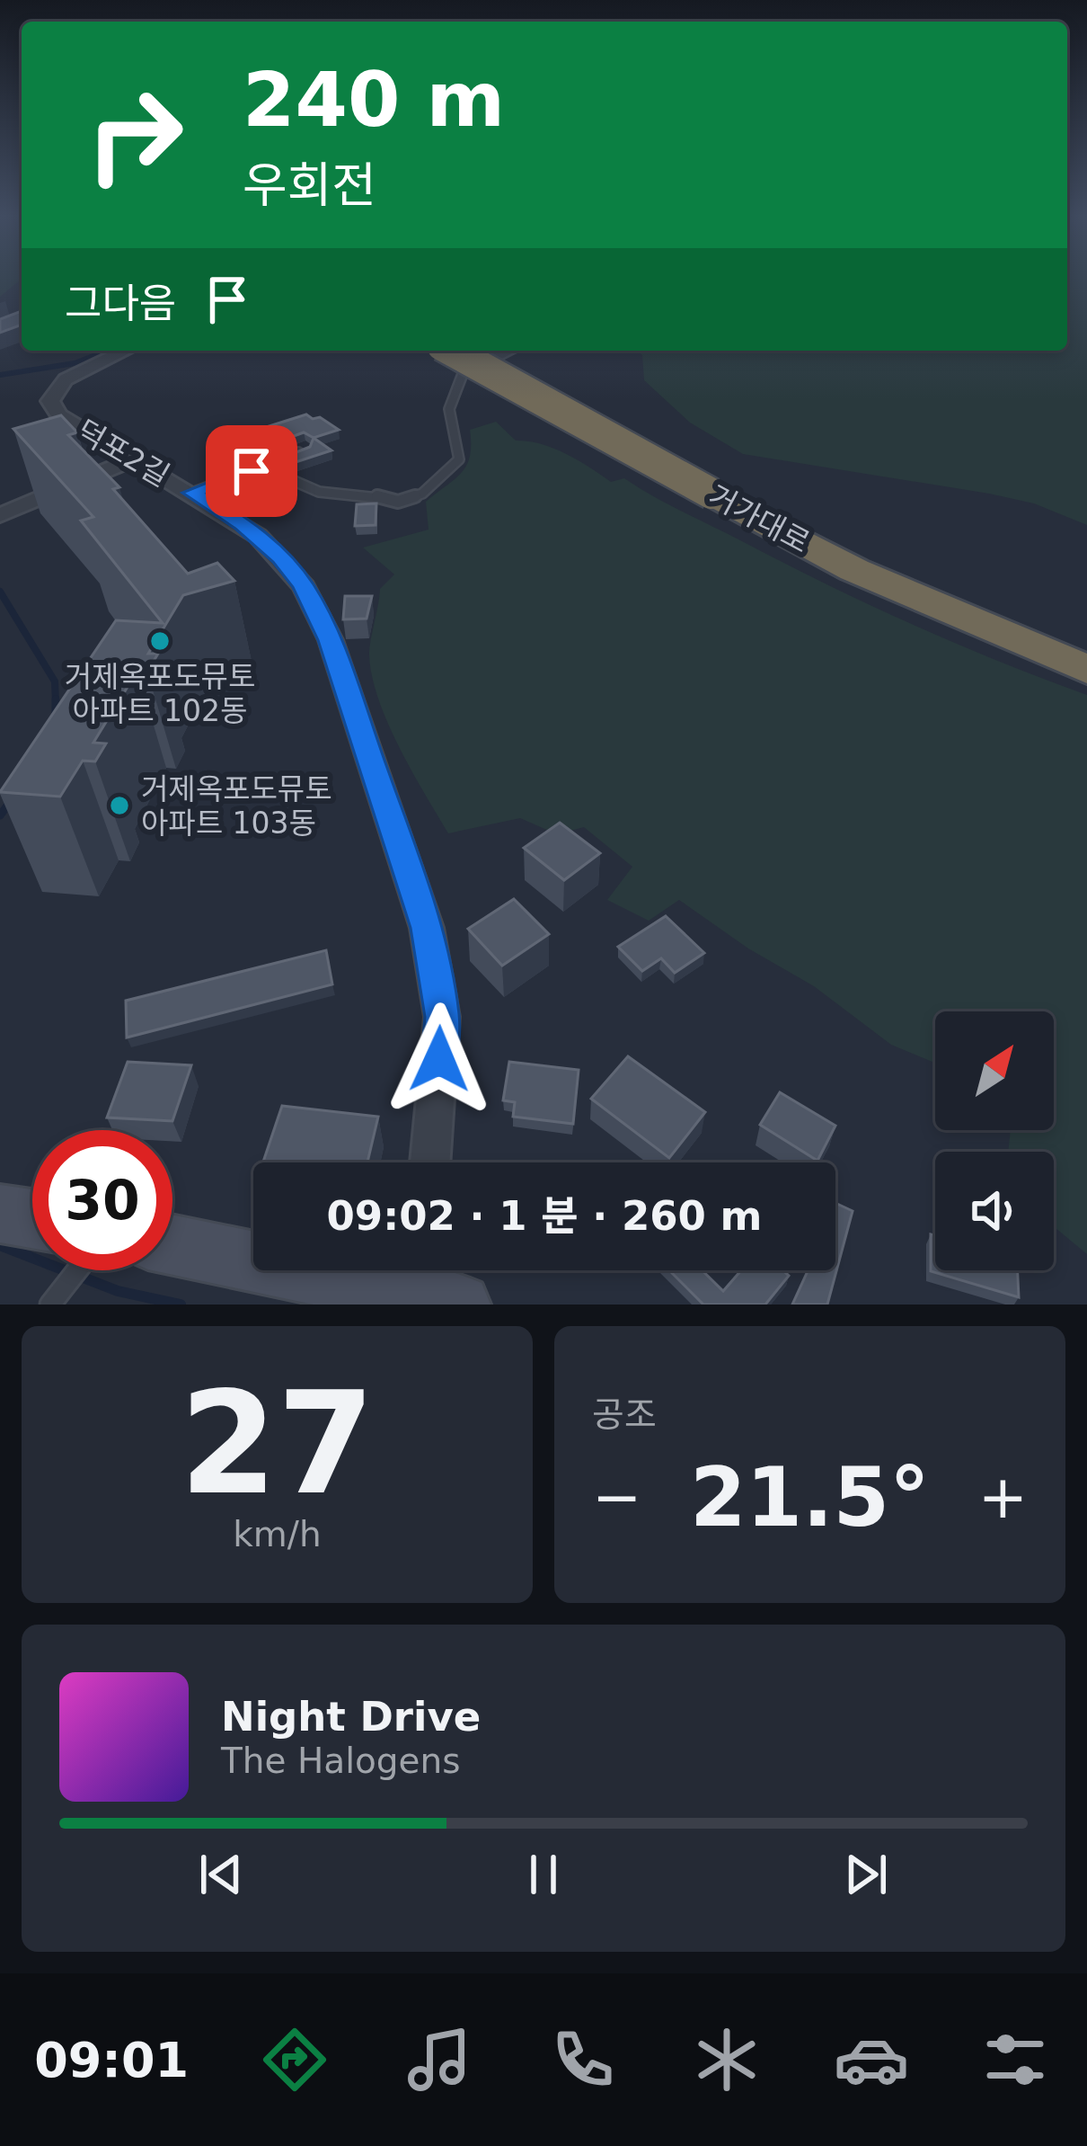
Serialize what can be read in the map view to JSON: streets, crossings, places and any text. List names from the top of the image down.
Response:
{
  "streets": {
    "highway": ["거가대로"],
    "street": ["덕포2길"]
  },
  "places": ["거제옥포도뮤토 아파트 102동", "거제옥포도뮤토 아파트 103동"],
  "north": "top right",
  "page": {
    "turn": ["240 m", "우회전"],
    "then": "그다음",
    "limit": "30",
    "trip": "09:02 · 1 분 · 260 m",
    "tile": [
      ["27", "km/h"],
      "공조"
    ],
    "heat": ["−", "21.5°", "+"],
    "song": ["Night Drive", "The Halogens"],
    "tabs": "09:01"
  }
}
